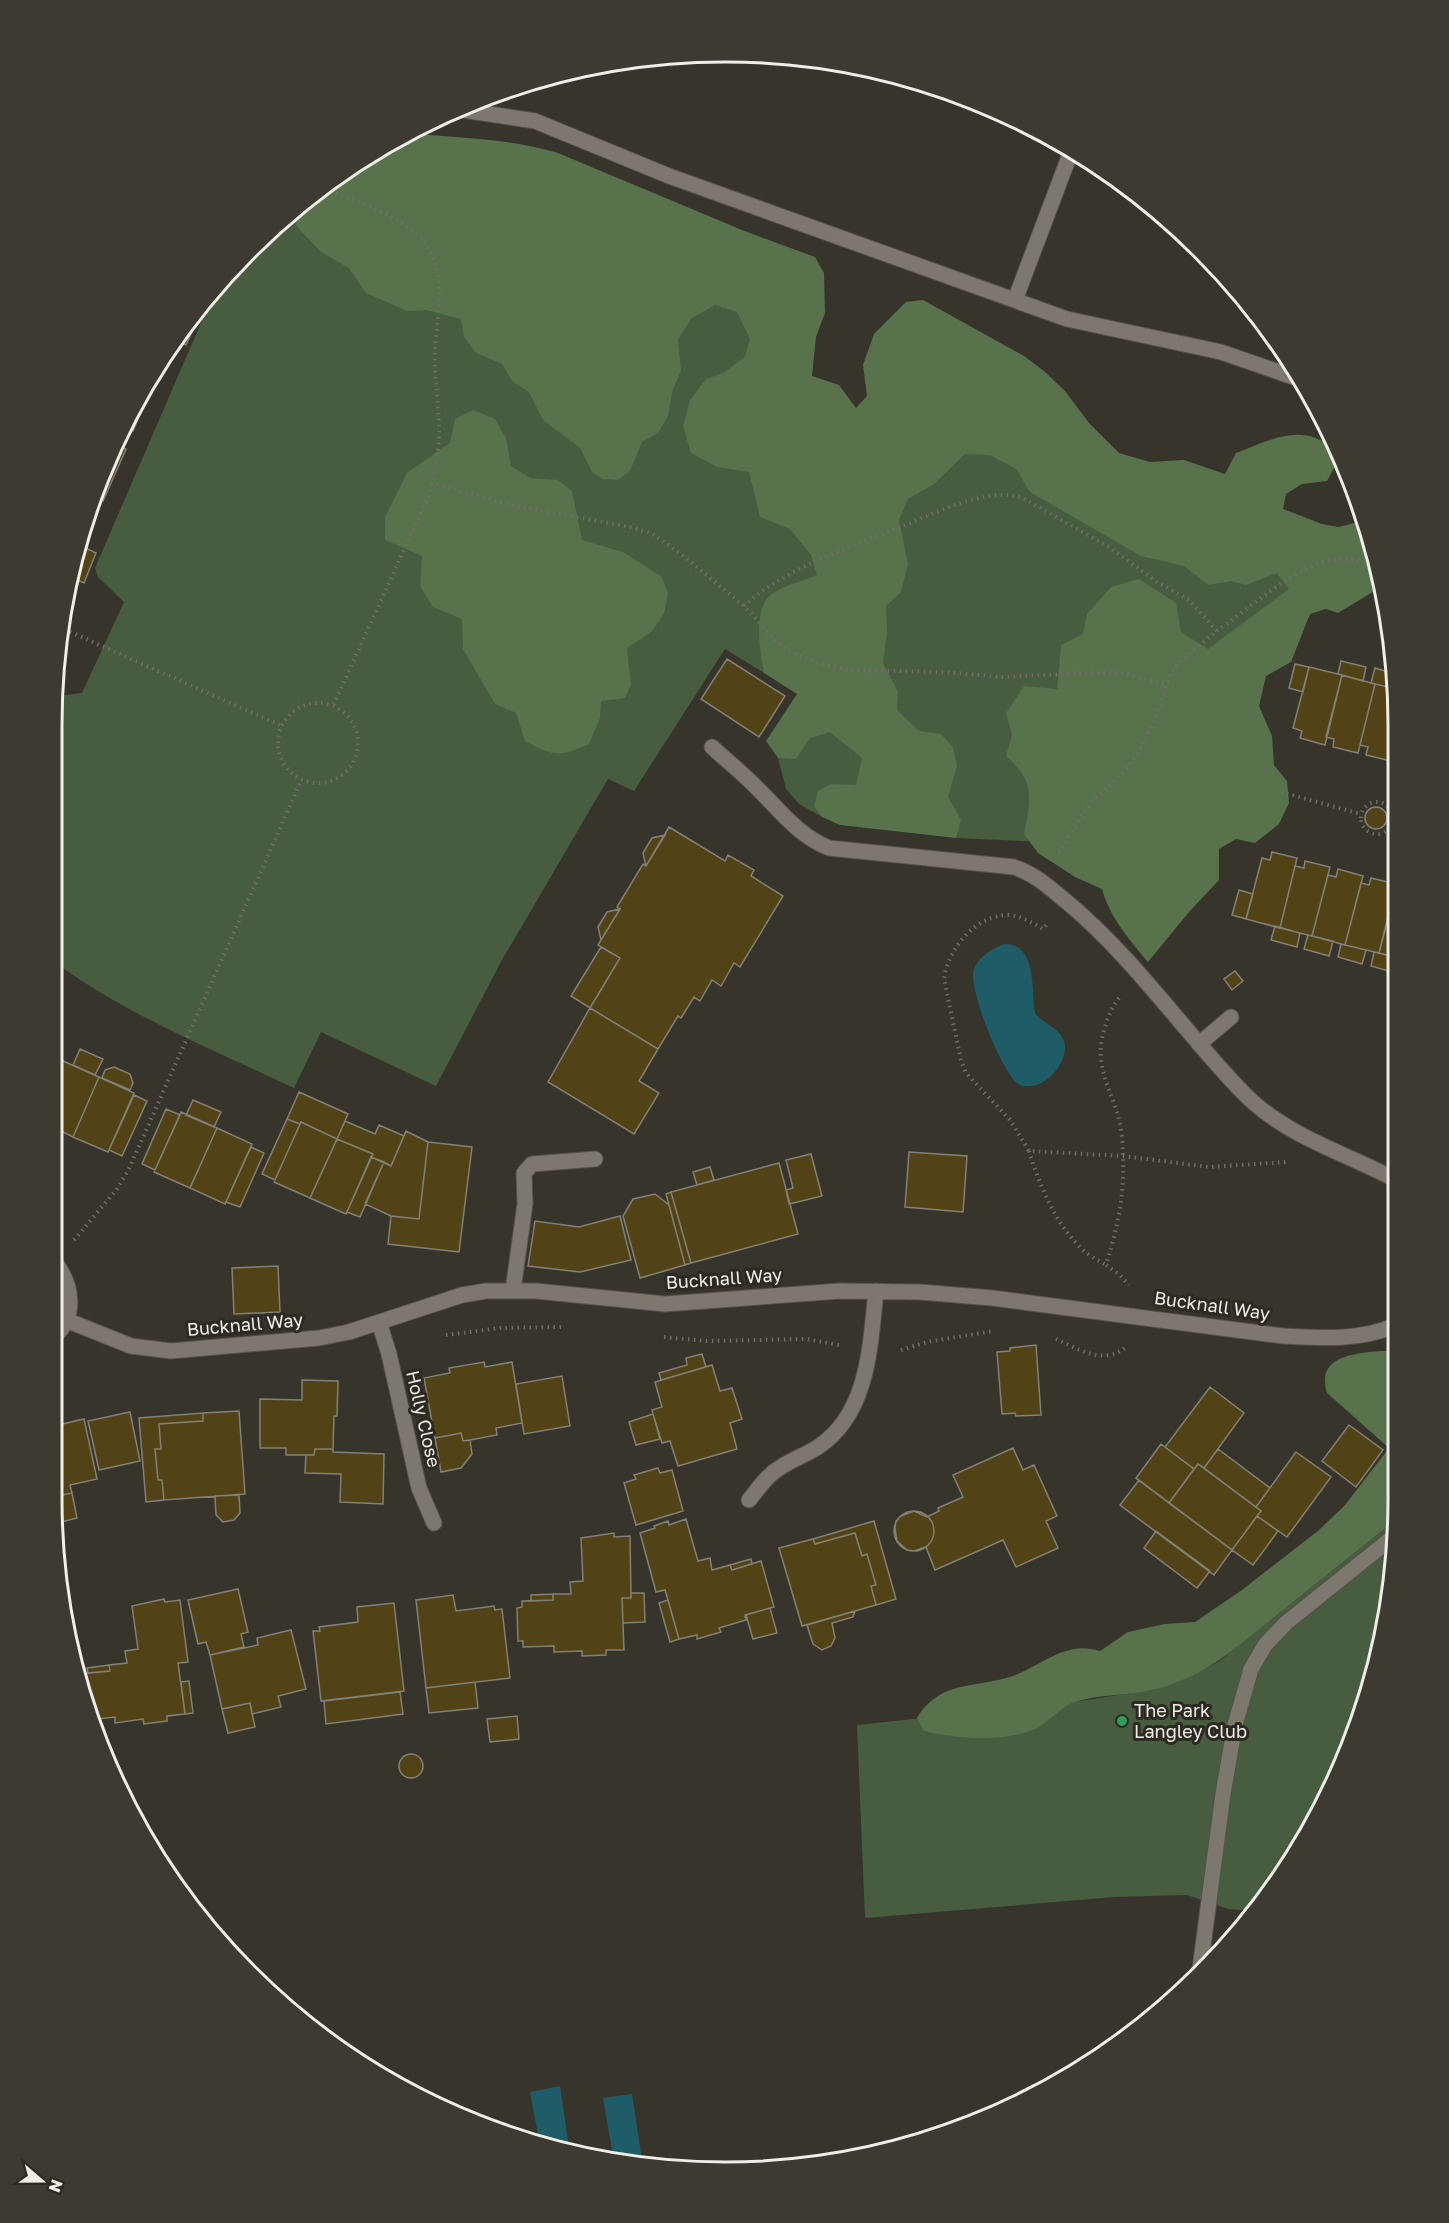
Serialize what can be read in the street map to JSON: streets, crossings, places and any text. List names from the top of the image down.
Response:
{
  "streets": {
    "street": ["Bucknall Way", "Holly Close"]
  },
  "crossings": [
    ["Bucknall Way", "Holly Close"]
  ],
  "places": ["The Park Langley Club"],
  "north": "right"
}
